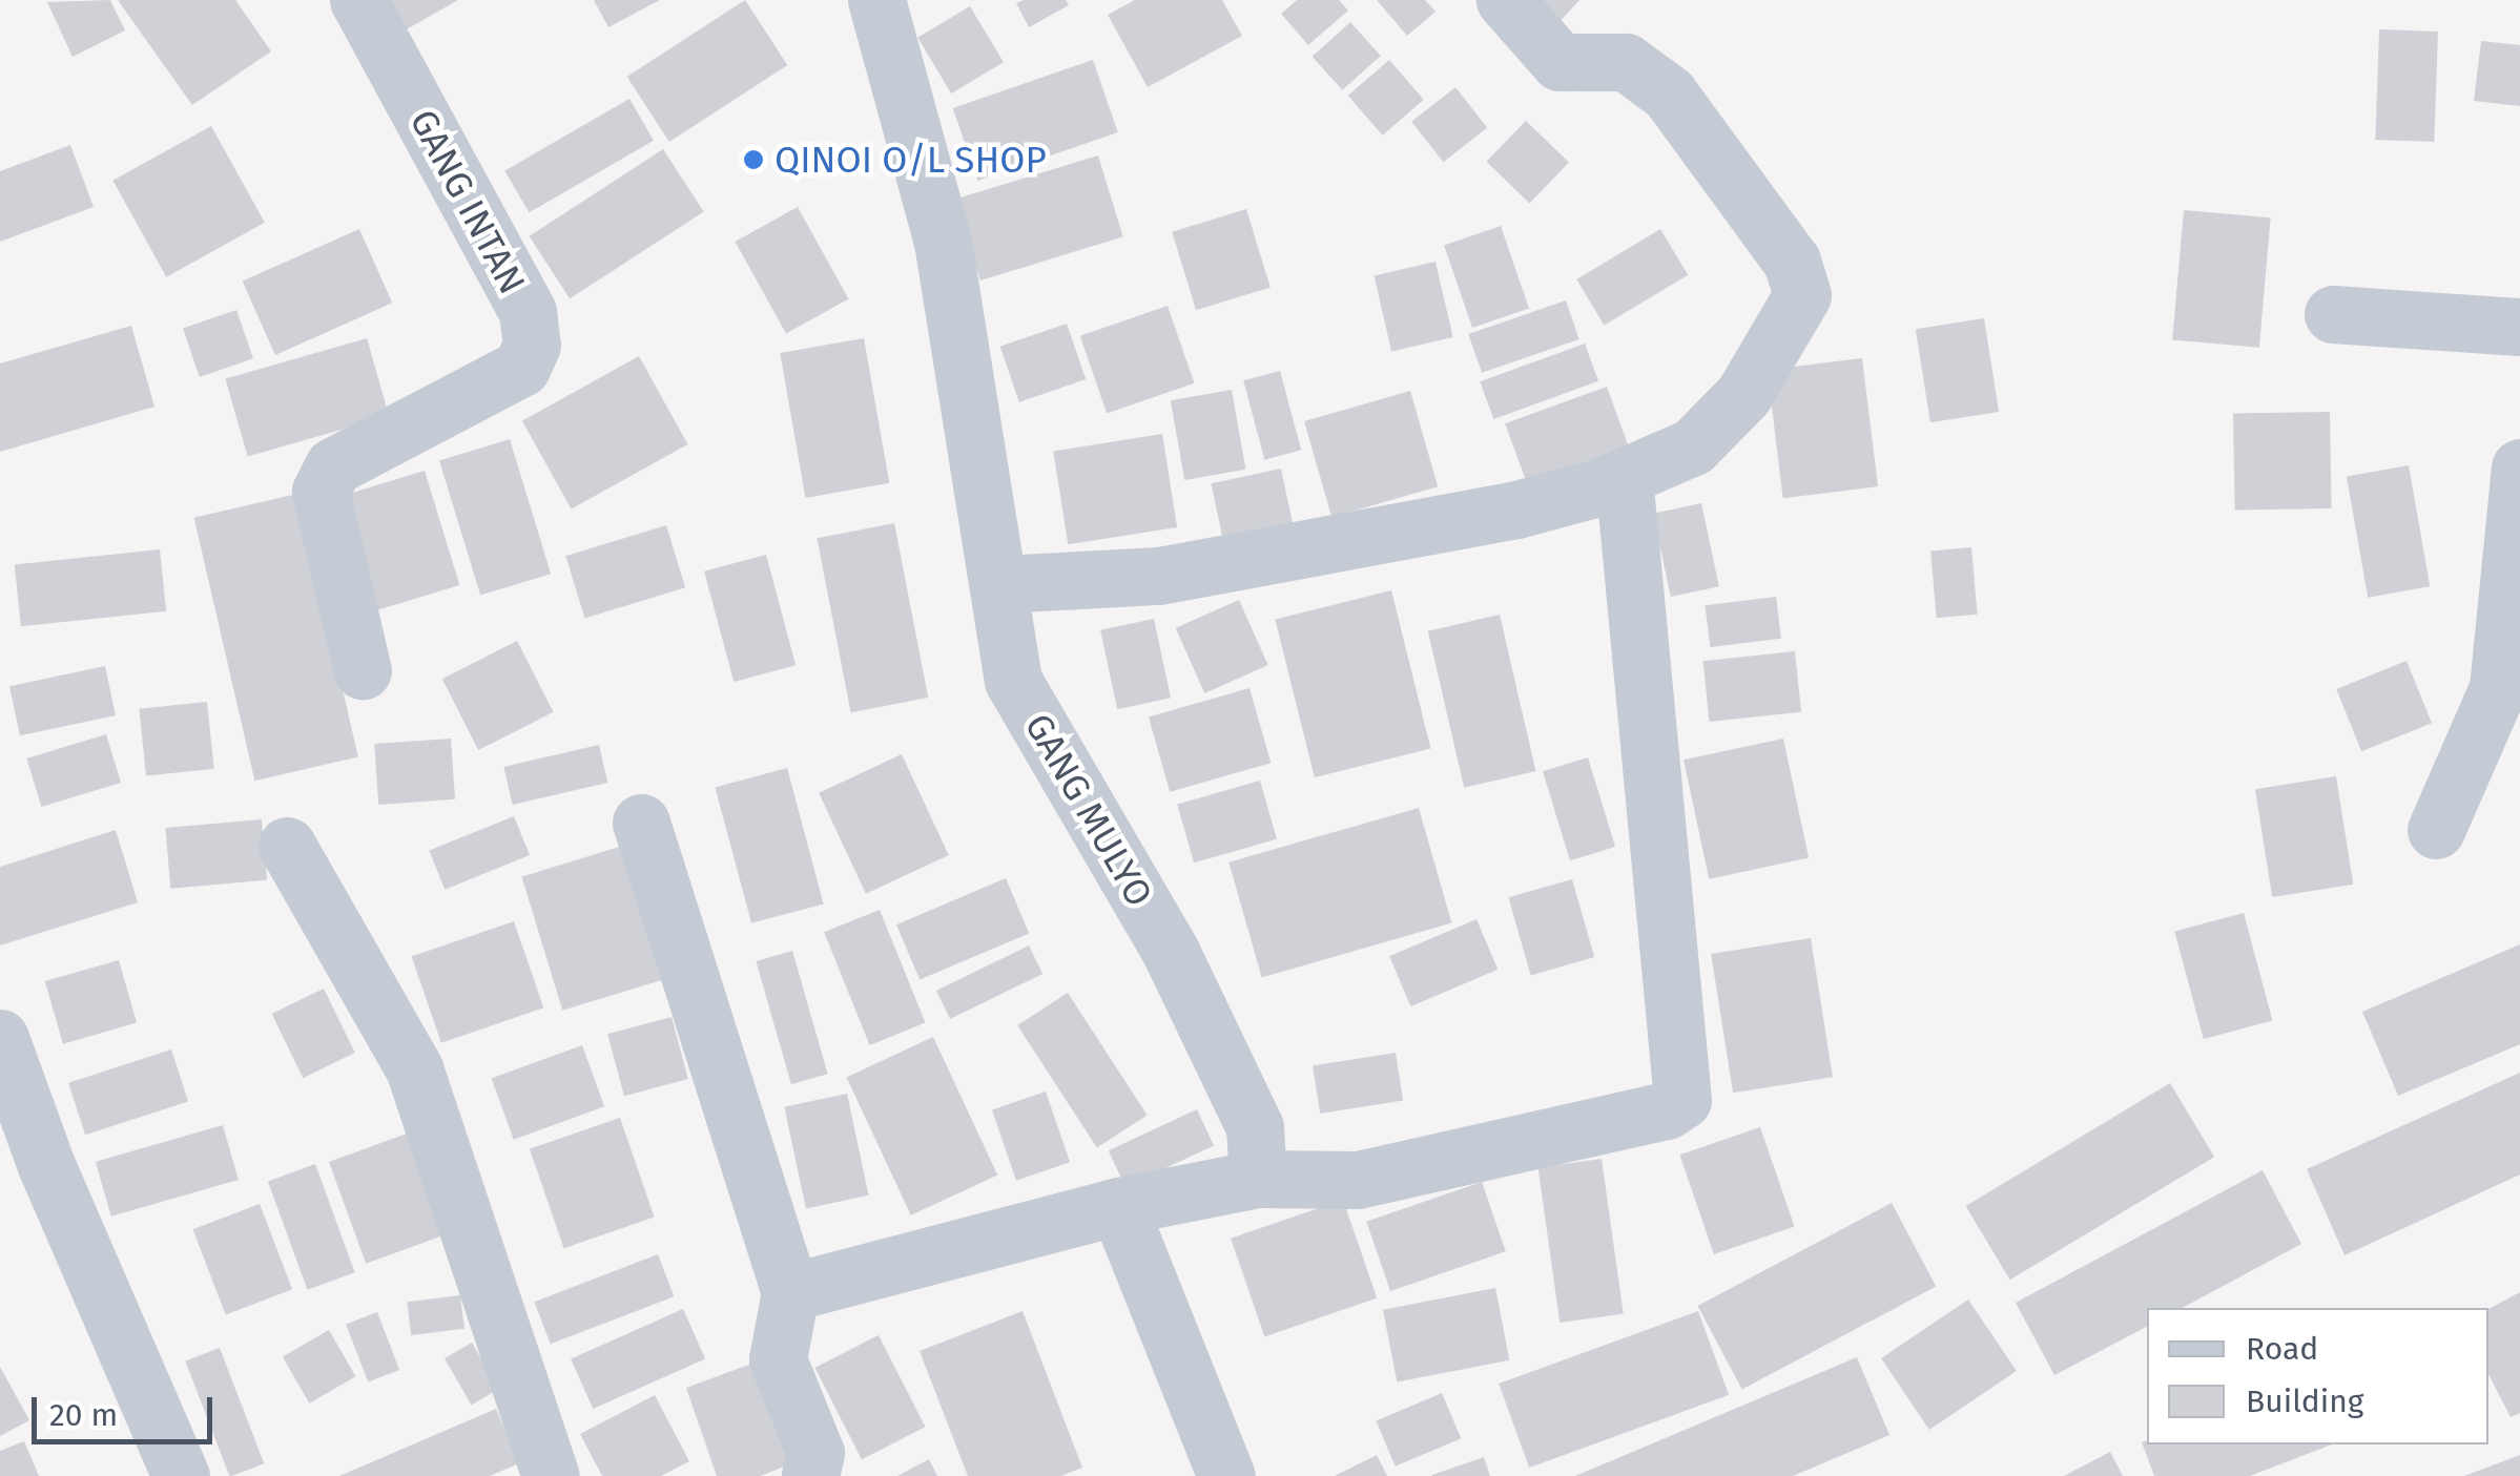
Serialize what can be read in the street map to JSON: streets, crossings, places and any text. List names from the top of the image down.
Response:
{
  "streets": {
    "street": ["GANG INTAN", "GANG MULYO"]
  },
  "places": ["QINOI O/L SHOP"],
  "legend": ["Road", "Building"],
  "scale_bar": "20 m"
}
